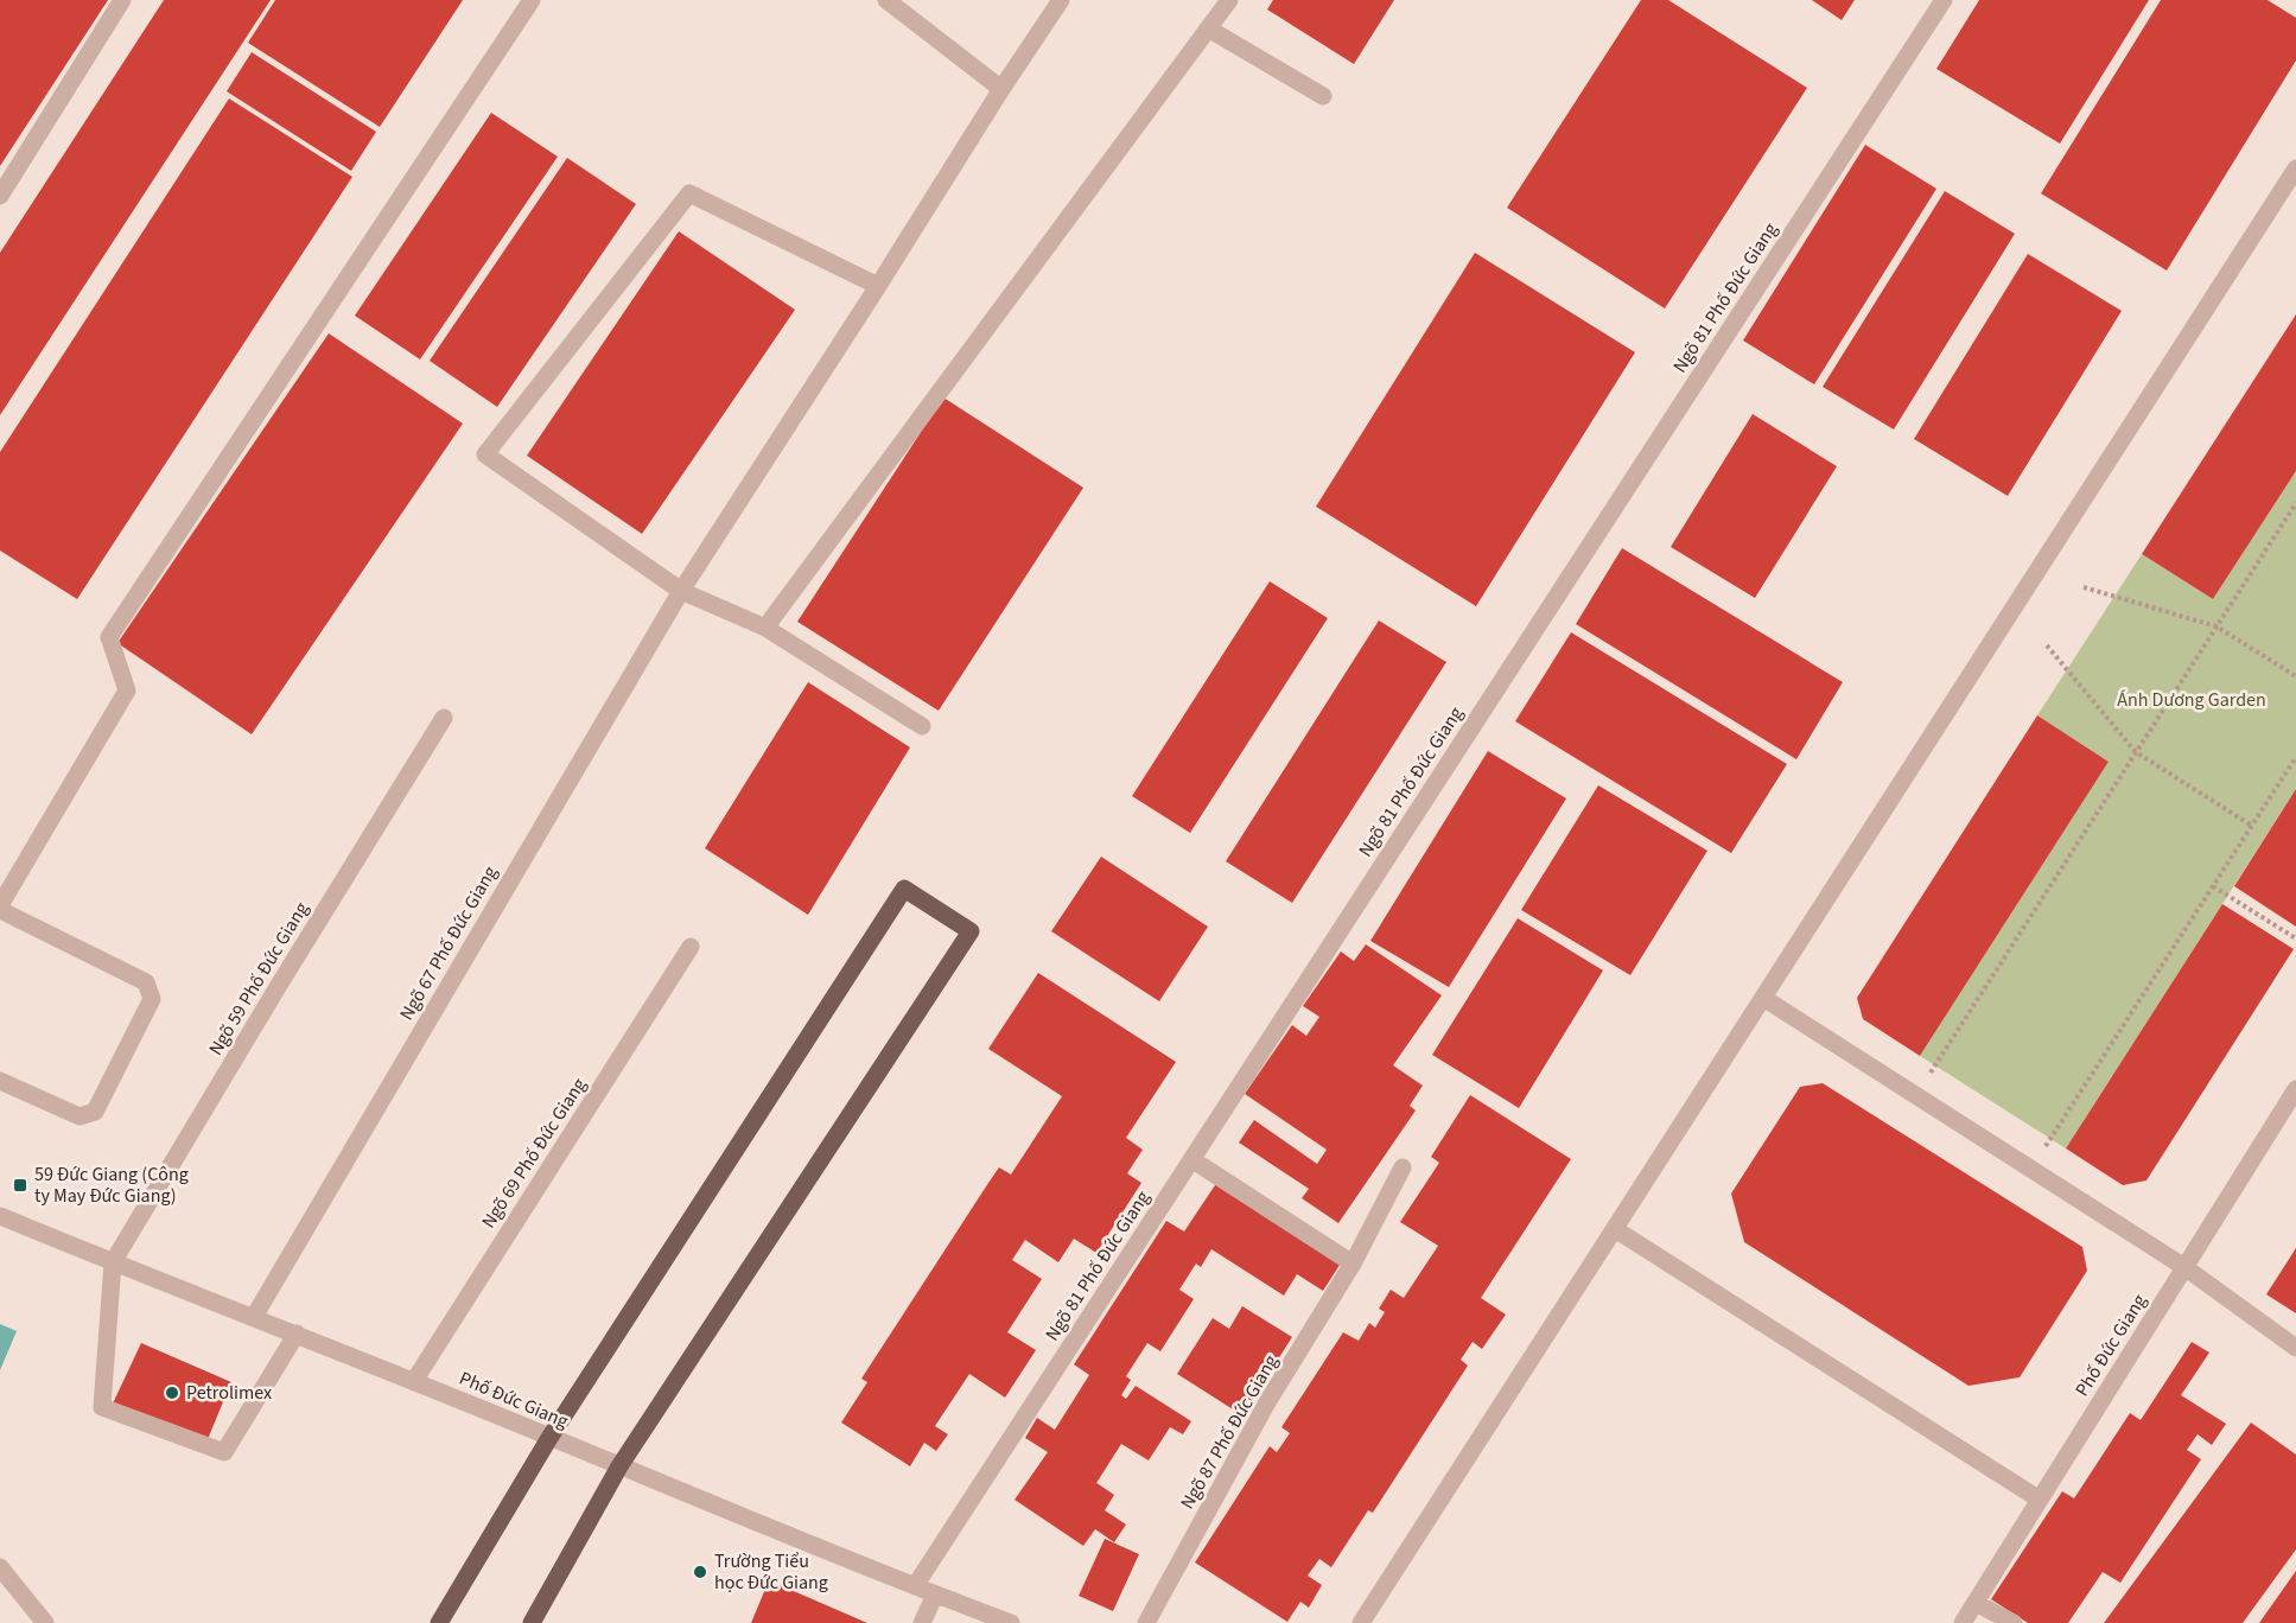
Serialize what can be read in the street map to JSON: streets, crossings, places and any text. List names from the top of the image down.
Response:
{
  "streets": {
    "street": [
      "Ngõ 81 Phố Đức Giang",
      "Ngõ 67 Phố Đức Giang",
      "Ngõ 59 Phố Đức Giang",
      "Ngõ 69 Phố Đức Giang",
      "Phố Đức Giang",
      "Ngõ 87 Phố Đức Giang"
    ]
  },
  "crossings": [
    ["Ngõ 81 Phố Đức Giang", "Phố Đức Giang"],
    ["Ngõ 67 Phố Đức Giang", "Phố Đức Giang"],
    ["Ngõ 59 Phố Đức Giang", "Phố Đức Giang"],
    ["Ngõ 69 Phố Đức Giang", "Phố Đức Giang"]
  ],
  "parks": ["Ánh Dương Garden"],
  "places": {
    "transit": ["59 Đức Giang (Công ty May Đức Giang)"],
    "other": ["Petrolimex", "Trường Tiểu học Đức Giang"]
  }
}
